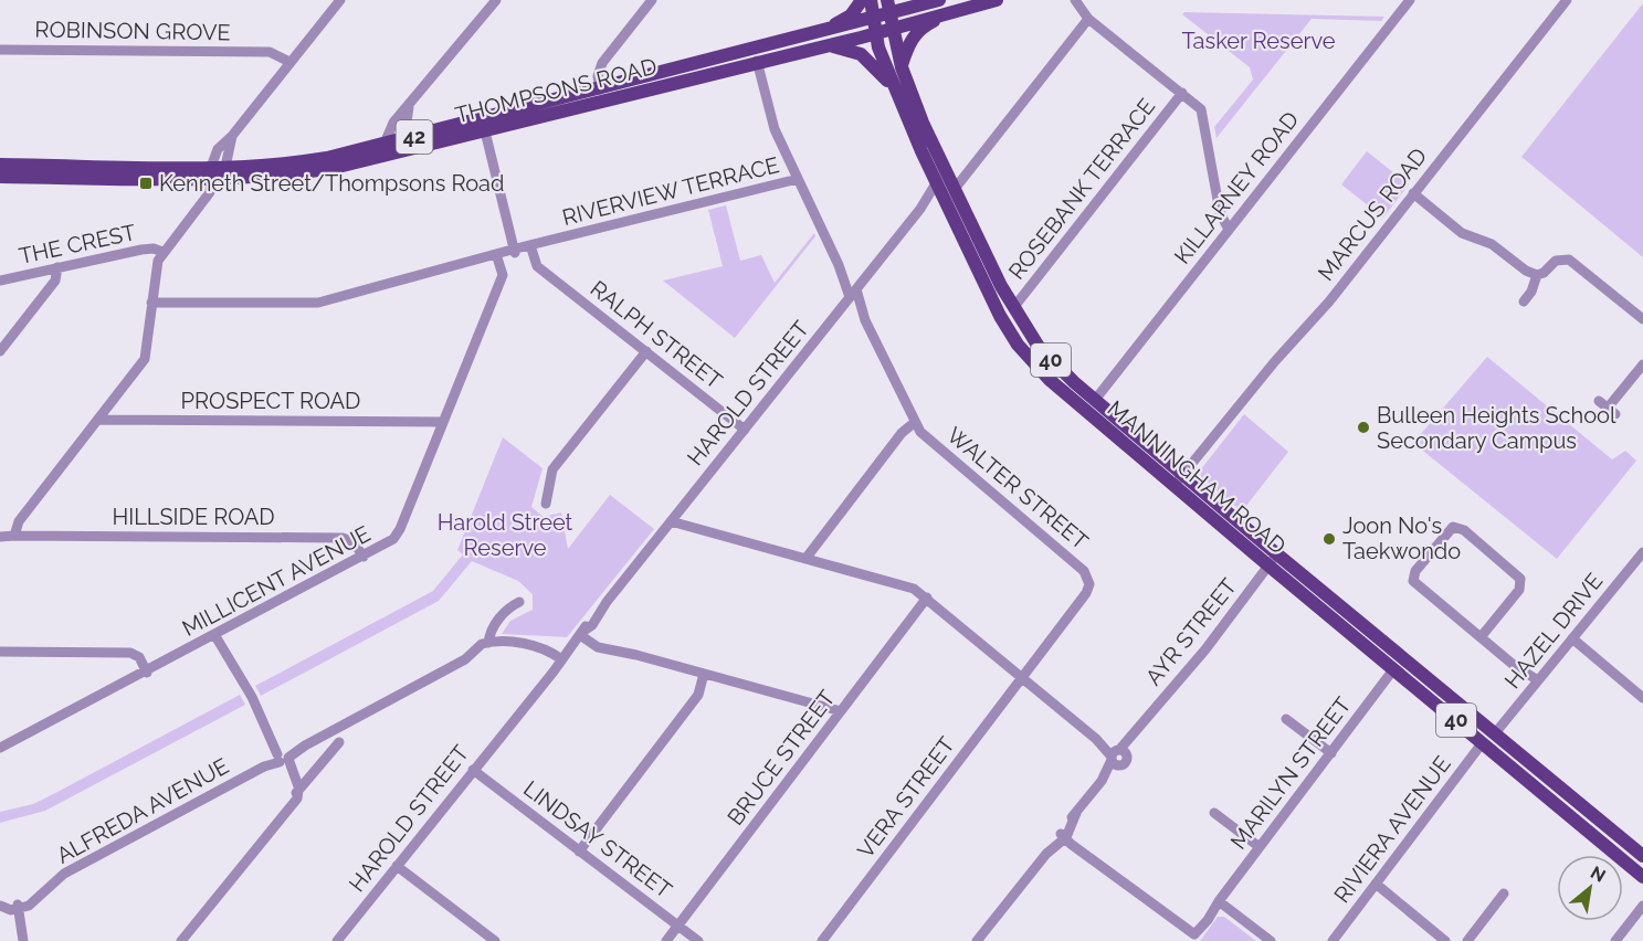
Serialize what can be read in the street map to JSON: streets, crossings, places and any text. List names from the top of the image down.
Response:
{
  "streets": {
    "main road": [
      "THOMPSONS ROAD",
      "42",
      "40",
      "MANNINGHAM ROAD"
    ],
    "street": [
      "ROBINSON GROVE",
      "KILLARNEY ROAD",
      "ROSEBANK TERRACE",
      "RIVERVIEW TERRACE",
      "MARCUS ROAD",
      "THE CREST",
      "RALPH STREET",
      "HAROLD STREET",
      "PROSPECT ROAD",
      "WALTER STREET",
      "HILLSIDE ROAD",
      "MILLICENT AVENUE",
      "HAZEL DRIVE",
      "AYR STREET",
      "BRUCE STREET",
      "MARILYN STREET",
      "VERA STREET",
      "ALFREDA AVENUE",
      "RIVIERA AVENUE",
      "LINDSAY STREET"
    ]
  },
  "crossings": [
    ["THOMPSONS ROAD", "MANNINGHAM ROAD"],
    ["THOMPSONS ROAD", "WALTER STREET"],
    ["KILLARNEY ROAD", "MANNINGHAM ROAD"],
    ["ROSEBANK TERRACE", "MANNINGHAM ROAD"],
    ["RIVERVIEW TERRACE", "RALPH STREET"],
    ["RIVERVIEW TERRACE", "WALTER STREET"],
    ["RIVERVIEW TERRACE", "MILLICENT AVENUE"],
    ["MARCUS ROAD", "MANNINGHAM ROAD"],
    ["RALPH STREET", "HAROLD STREET"],
    ["HAROLD STREET", "MANNINGHAM ROAD"],
    ["HAROLD STREET", "WALTER STREET"],
    ["HAROLD STREET", "LINDSAY STREET"],
    ["PROSPECT ROAD", "MILLICENT AVENUE"],
    ["MANNINGHAM ROAD", "HAZEL DRIVE"],
    ["MANNINGHAM ROAD", "AYR STREET"],
    ["MANNINGHAM ROAD", "MARILYN STREET"],
    ["MANNINGHAM ROAD", "RIVIERA AVENUE"],
    ["WALTER STREET", "VERA STREET"],
    ["HILLSIDE ROAD", "MILLICENT AVENUE"],
    ["BRUCE STREET", "LINDSAY STREET"]
  ],
  "parks": ["Tasker Reserve", "Harold Street Reserve"],
  "places": {
    "transit": ["Kenneth Street/Thompsons Road"],
    "other": ["Bulleen Heights School Secondary Campus", "Joon No's Taekwondo"]
  },
  "north": "top right"
}
